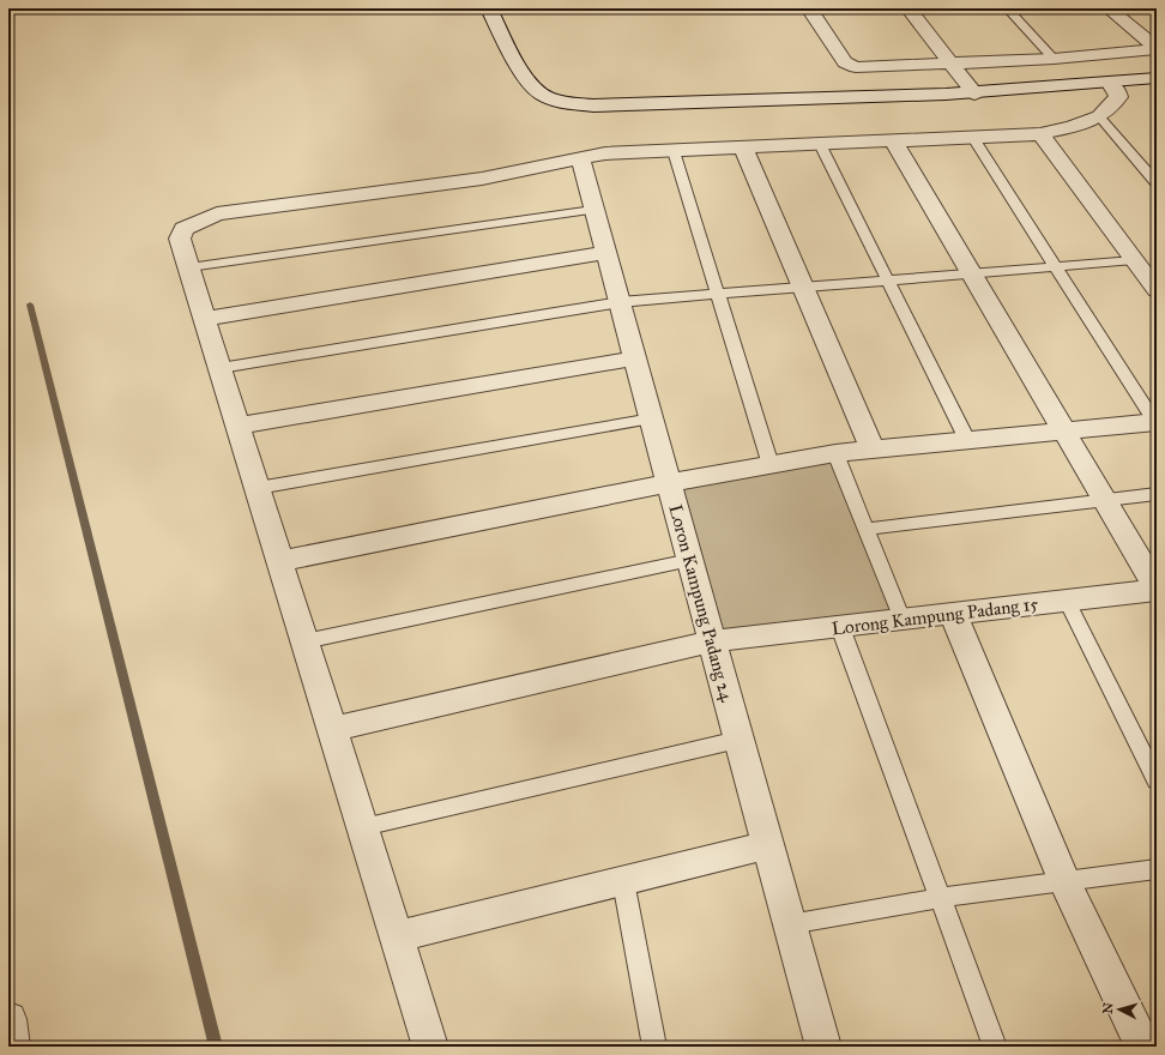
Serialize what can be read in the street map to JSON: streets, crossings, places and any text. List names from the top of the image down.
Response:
{
  "streets": {
    "street": ["Loron Kampung Padang 24", "Lorong Kampung Padang 15"]
  },
  "crossings": [
    ["Loron Kampung Padang 24", "Lorong Kampung Padang 15"]
  ],
  "north": "left"
}
